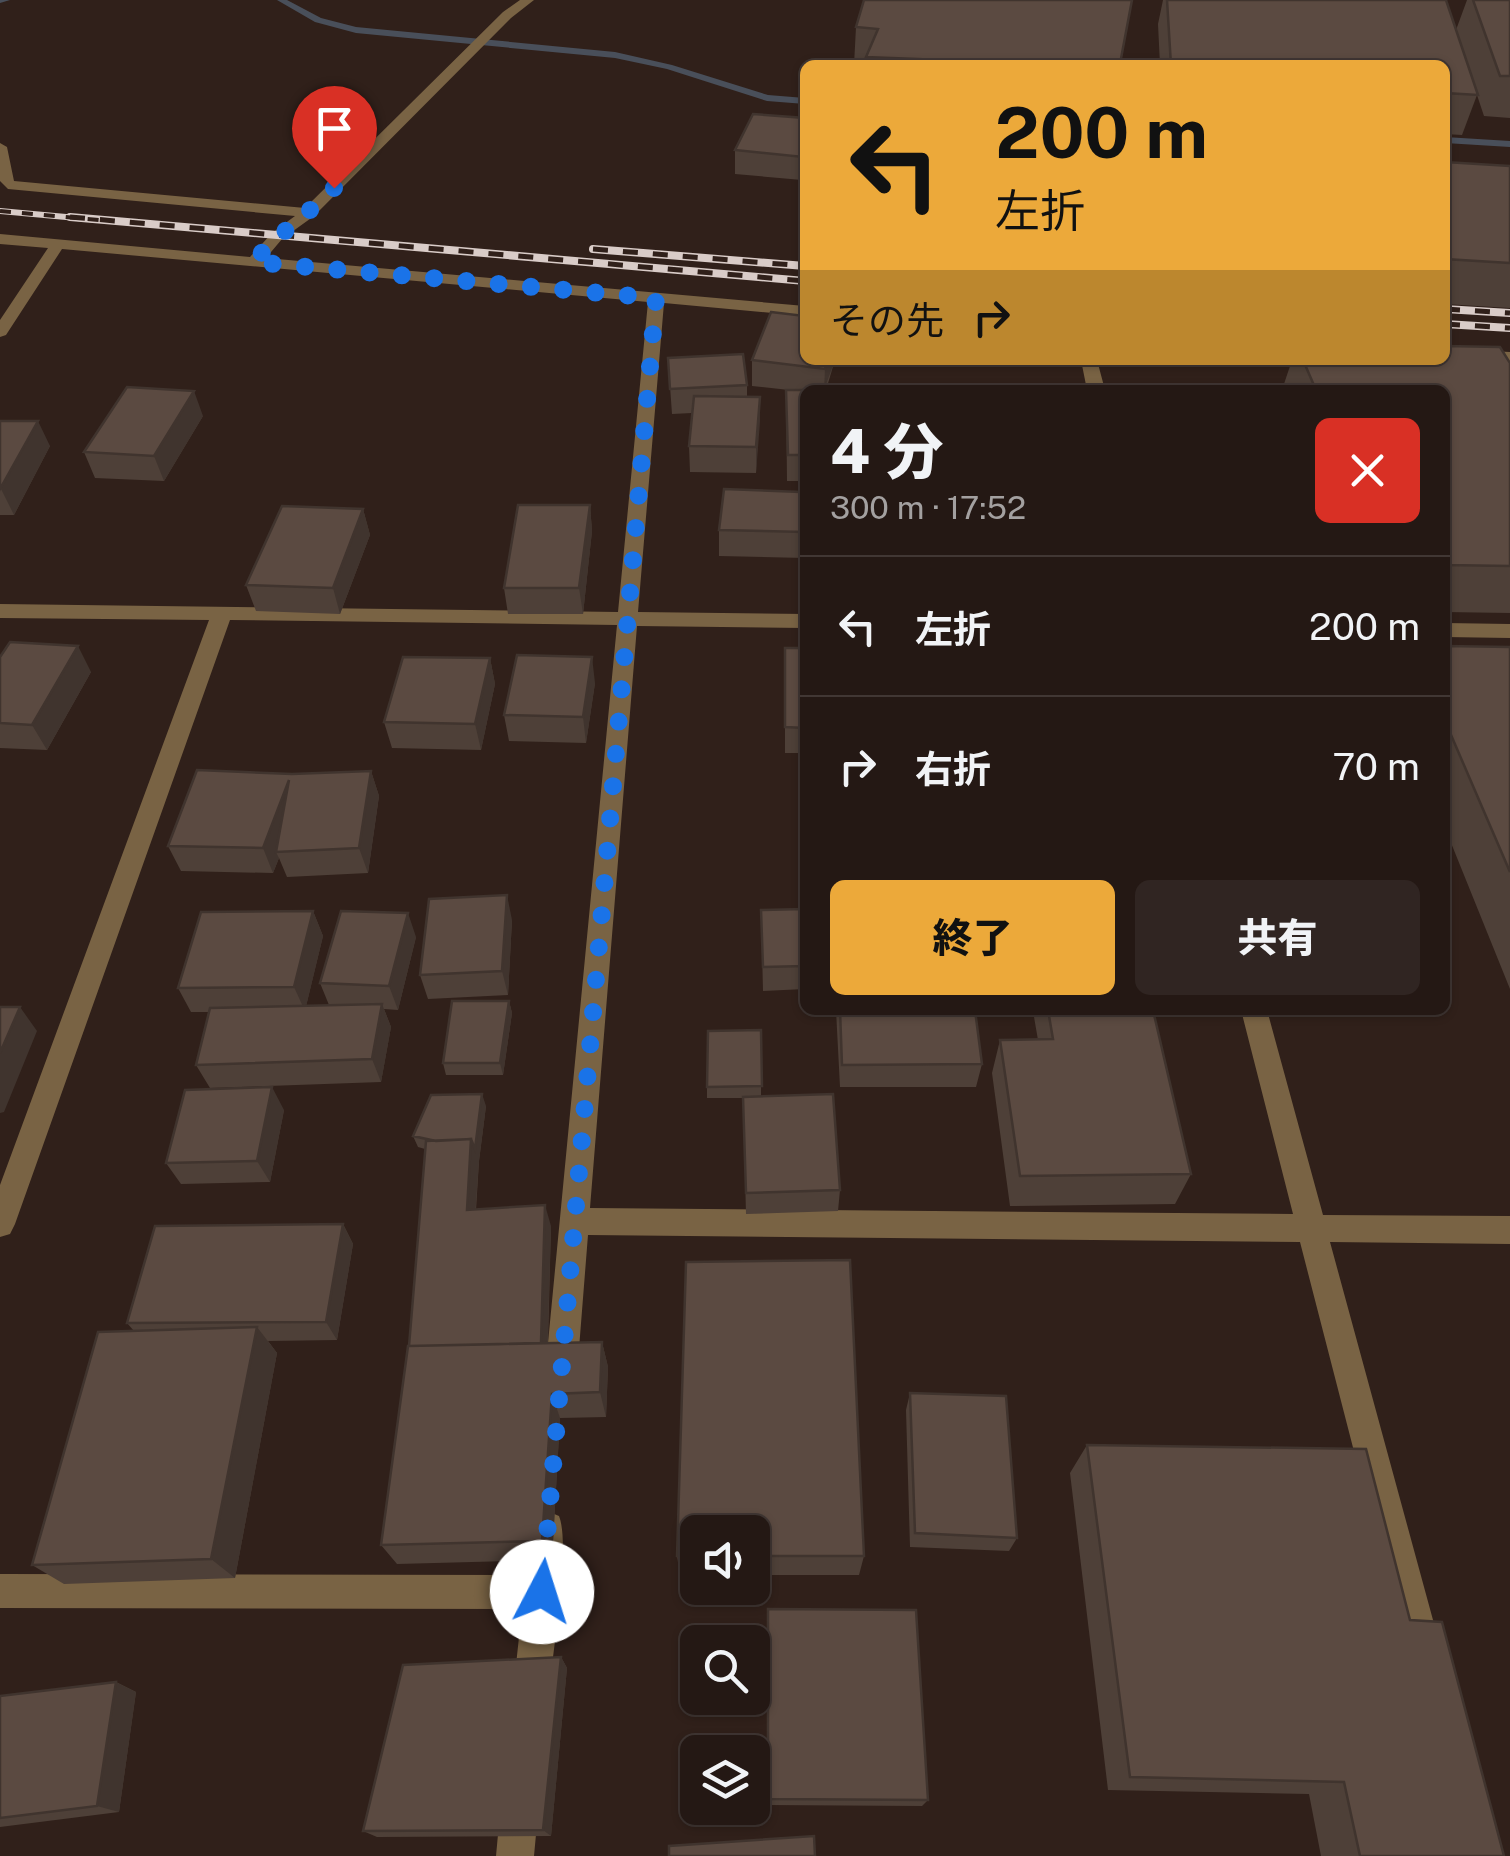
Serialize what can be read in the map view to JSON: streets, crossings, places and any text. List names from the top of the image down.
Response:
{
  "page": {
    "turn": ["200 m", "左折"],
    "then": "その先",
    "heading": ["4 分", "300 m · 17:52"],
    "list": [
      {
        "name": "左折",
        "value": "200 m"
      },
      {
        "name": "右折",
        "value": "70 m"
      }
    ],
    "buttons": ["終了", "共有"]
  }
}
